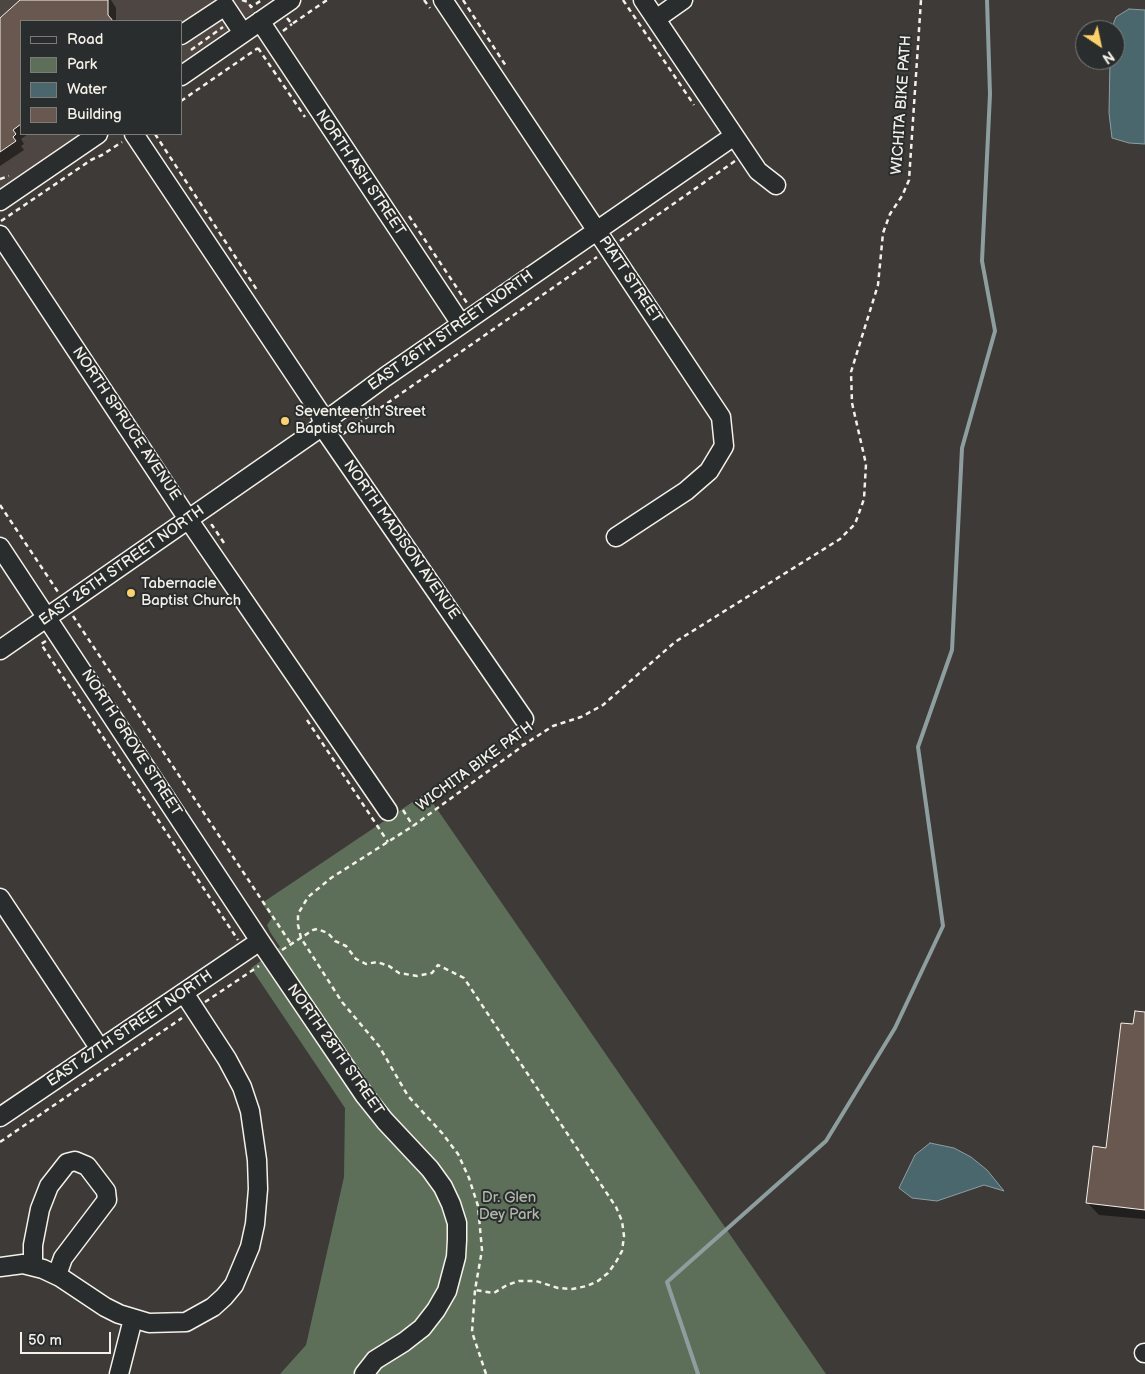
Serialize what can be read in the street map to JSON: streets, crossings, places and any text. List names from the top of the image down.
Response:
{
  "streets": {
    "street": [
      "NORTH ASH STREET",
      "PIATT STREET",
      "EAST 26TH STREET NORTH",
      "NORTH SPRUCE AVENUE",
      "NORTH MADISON AVENUE",
      "NORTH GROVE STREET",
      "EAST 27TH STREET NORTH",
      "NORTH 28TH STREET"
    ],
    "path": ["WICHITA BIKE PATH"]
  },
  "crossings": [
    ["NORTH ASH STREET", "EAST 26TH STREET NORTH"],
    ["PIATT STREET", "EAST 26TH STREET NORTH"],
    ["EAST 26TH STREET NORTH", "NORTH SPRUCE AVENUE"],
    ["EAST 26TH STREET NORTH", "NORTH MADISON AVENUE"],
    ["EAST 26TH STREET NORTH", "NORTH GROVE STREET"],
    ["NORTH GROVE STREET", "EAST 27TH STREET NORTH"],
    ["NORTH GROVE STREET", "NORTH 28TH STREET"],
    ["EAST 27TH STREET NORTH", "NORTH 28TH STREET"]
  ],
  "parks": ["Dr. Glen Dey Park"],
  "places": ["Seventeenth Street Baptist Church", "Tabernacle Baptist Church"],
  "legend": [
    "Road",
    "Park",
    "Water",
    "Building"
  ],
  "scale_bar": "50 m",
  "north": "bottom right"
}
